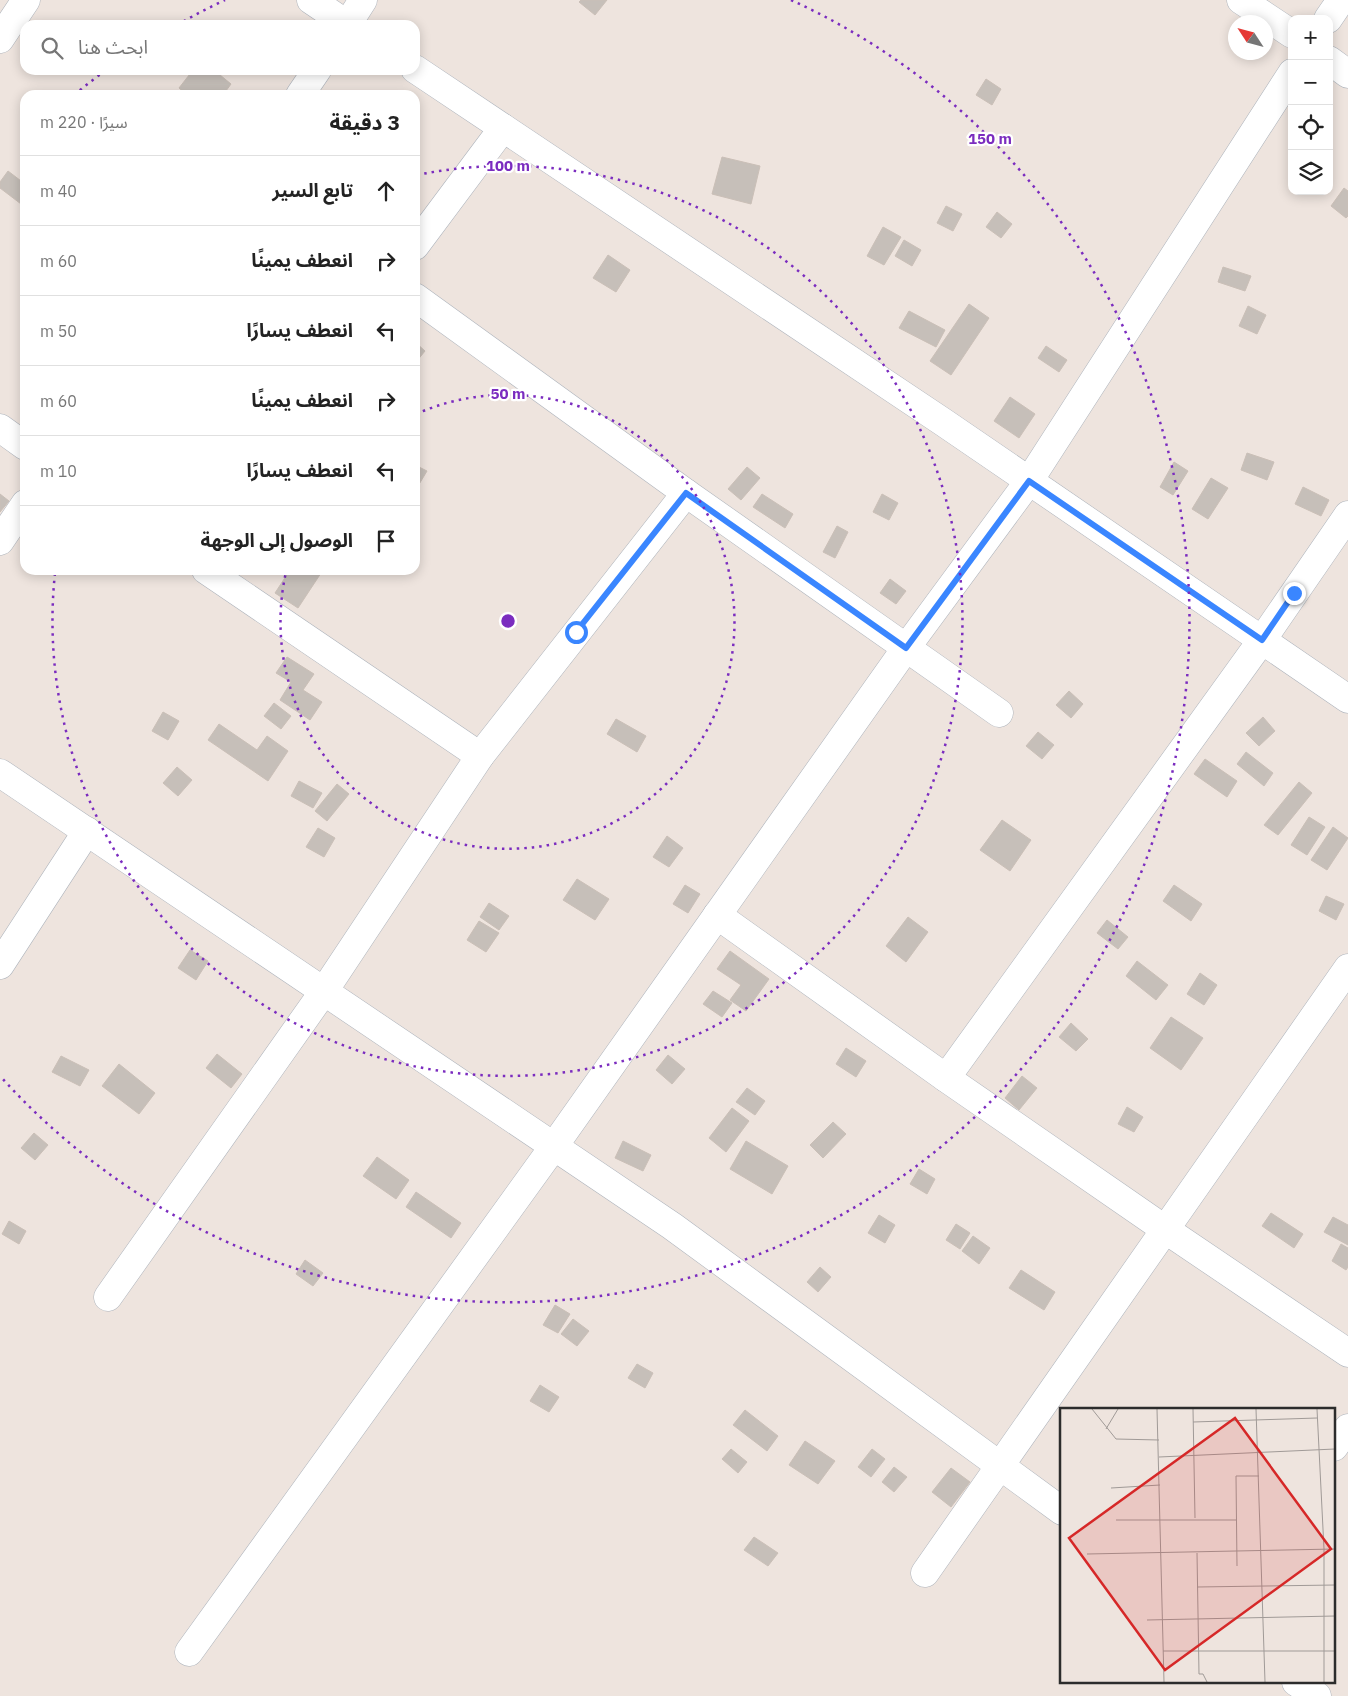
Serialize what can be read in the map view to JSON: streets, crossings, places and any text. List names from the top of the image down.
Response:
{
  "north": "top left",
  "page": {
    "map_buttons": ["+", "−"],
    "search": "ابحث هنا",
    "heading": ["3 دقيقة", "سيرًا · 220 m"],
    "list": [
      ["تابع السير", "40 m"],
      ["انعطف يمينًا", "60 m"],
      ["انعطف يسارًا", "50 m"],
      ["انعطف يمينًا", "60 m"],
      ["انعطف يسارًا", "10 m"],
      "الوصول إلى الوجهة"
    ]
  },
  "rings": ["150 m", "100 m", "50 m"]
}
